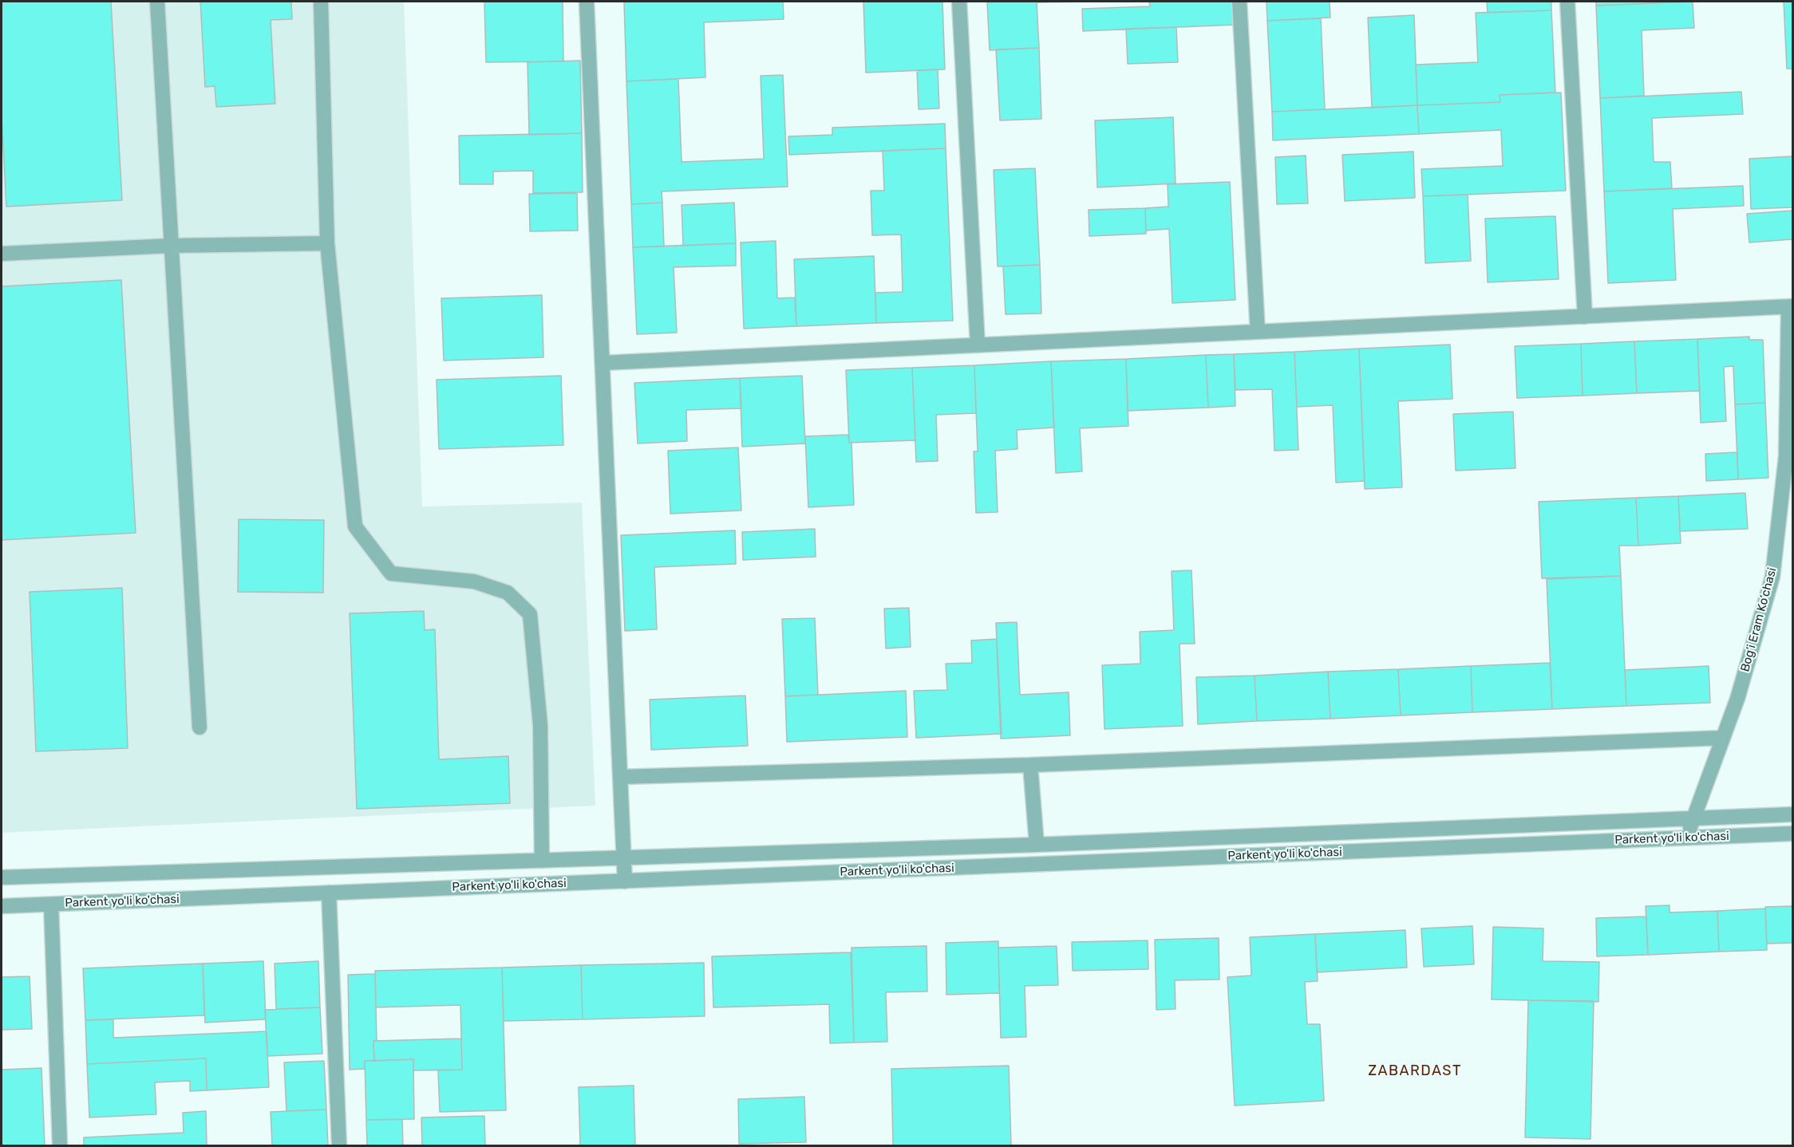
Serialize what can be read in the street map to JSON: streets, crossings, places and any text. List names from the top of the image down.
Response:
{
  "streets": {
    "street": ["Bog’i Eram Ko’chasi", "Parkent yo'li ko'chasi"]
  },
  "crossings": [
    ["Bog’i Eram Ko’chasi", "Parkent yo'li ko'chasi"]
  ],
  "districts": ["ZABARDAST"]
}
